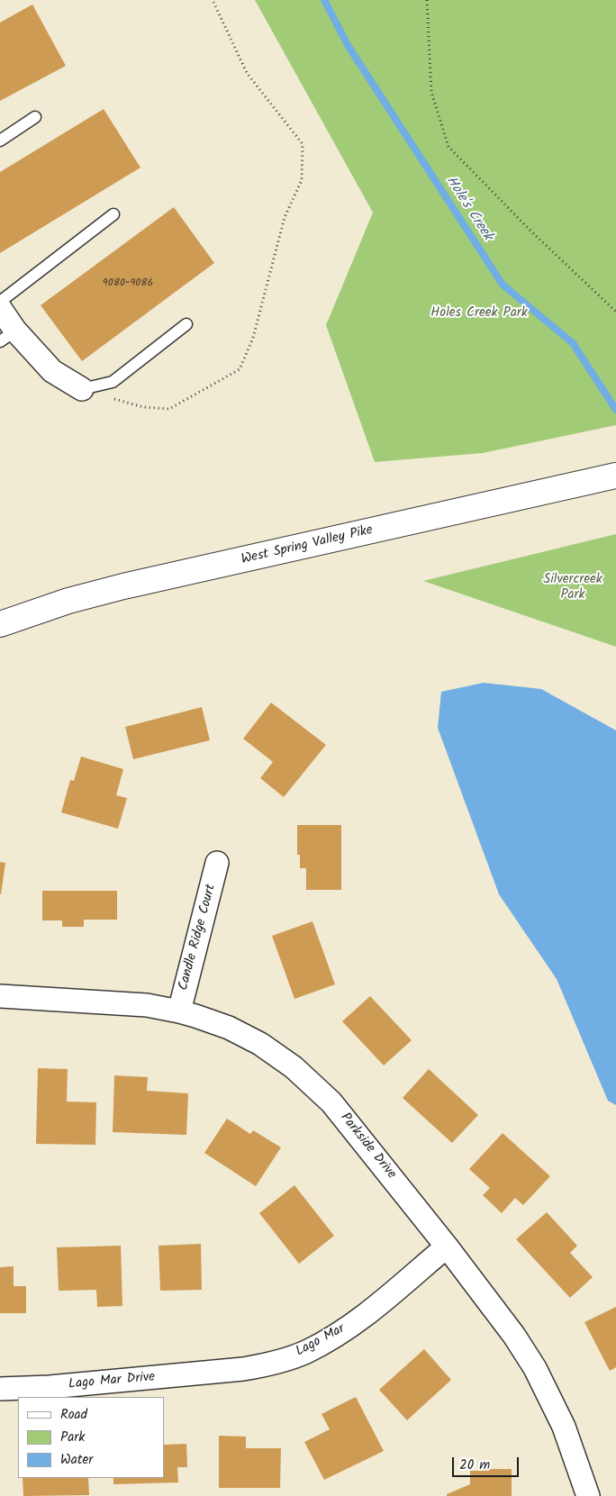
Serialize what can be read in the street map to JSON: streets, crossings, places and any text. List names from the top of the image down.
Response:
{
  "streets": {
    "street": [
      "West Spring Valley Pike",
      "Candle Ridge Court",
      "Parkside Drive",
      "Lago Mar",
      "Lago Mar Drive"
    ]
  },
  "crossings": [
    ["Candle Ridge Court", "Parkside Drive"],
    ["Parkside Drive", "Lago Mar"],
    ["Lago Mar", "Lago Mar Drive"]
  ],
  "water": ["Hole's Creek"],
  "parks": ["Holes Creek Park", "Silvercreek Park"],
  "house_numbers": ["9080-9086"],
  "legend": ["Road", "Park", "Water"],
  "scale_bar": "20 m"
}
